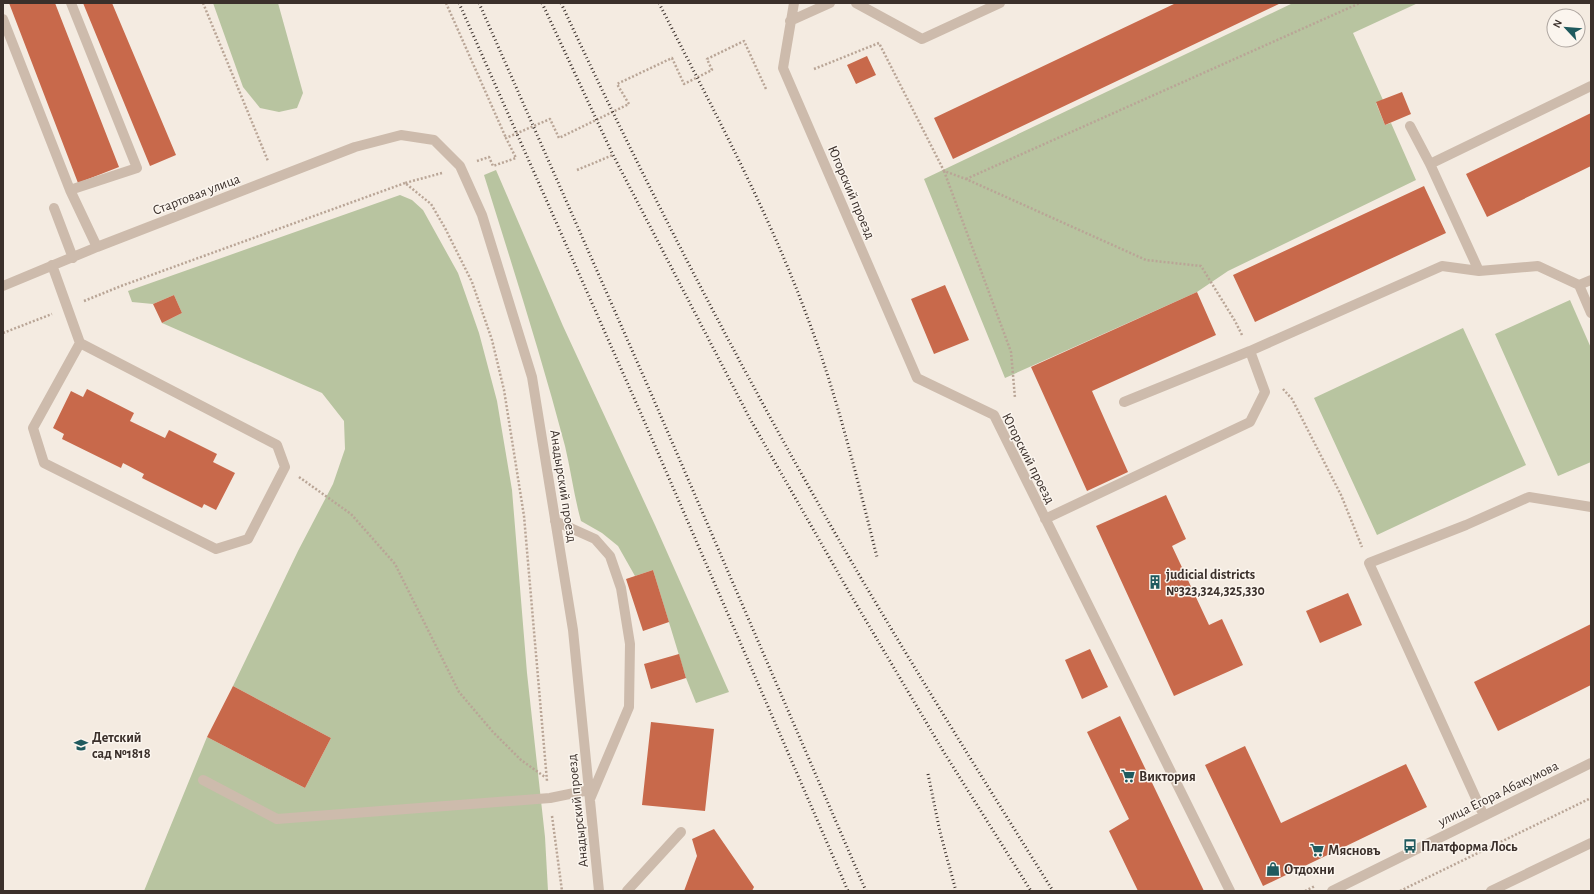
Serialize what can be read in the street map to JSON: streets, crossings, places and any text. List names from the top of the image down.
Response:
{
  "streets": {
    "street": [
      "Югорский проезд",
      "Стартовая улица",
      "Анадырский проезд",
      "улица Егора Абакумова"
    ]
  },
  "crossings": [
    ["Стартовая улица", "Анадырский проезд"]
  ],
  "places": {
    "building": ["judicial districts №323,324,325,330"],
    "school or university": ["Детский сад №1818"],
    "supermarket": ["Виктория", "Мясновъ"],
    "bus stop": ["Платформа Лось"],
    "shop": ["Отдохни"]
  },
  "north": "top left"
}
